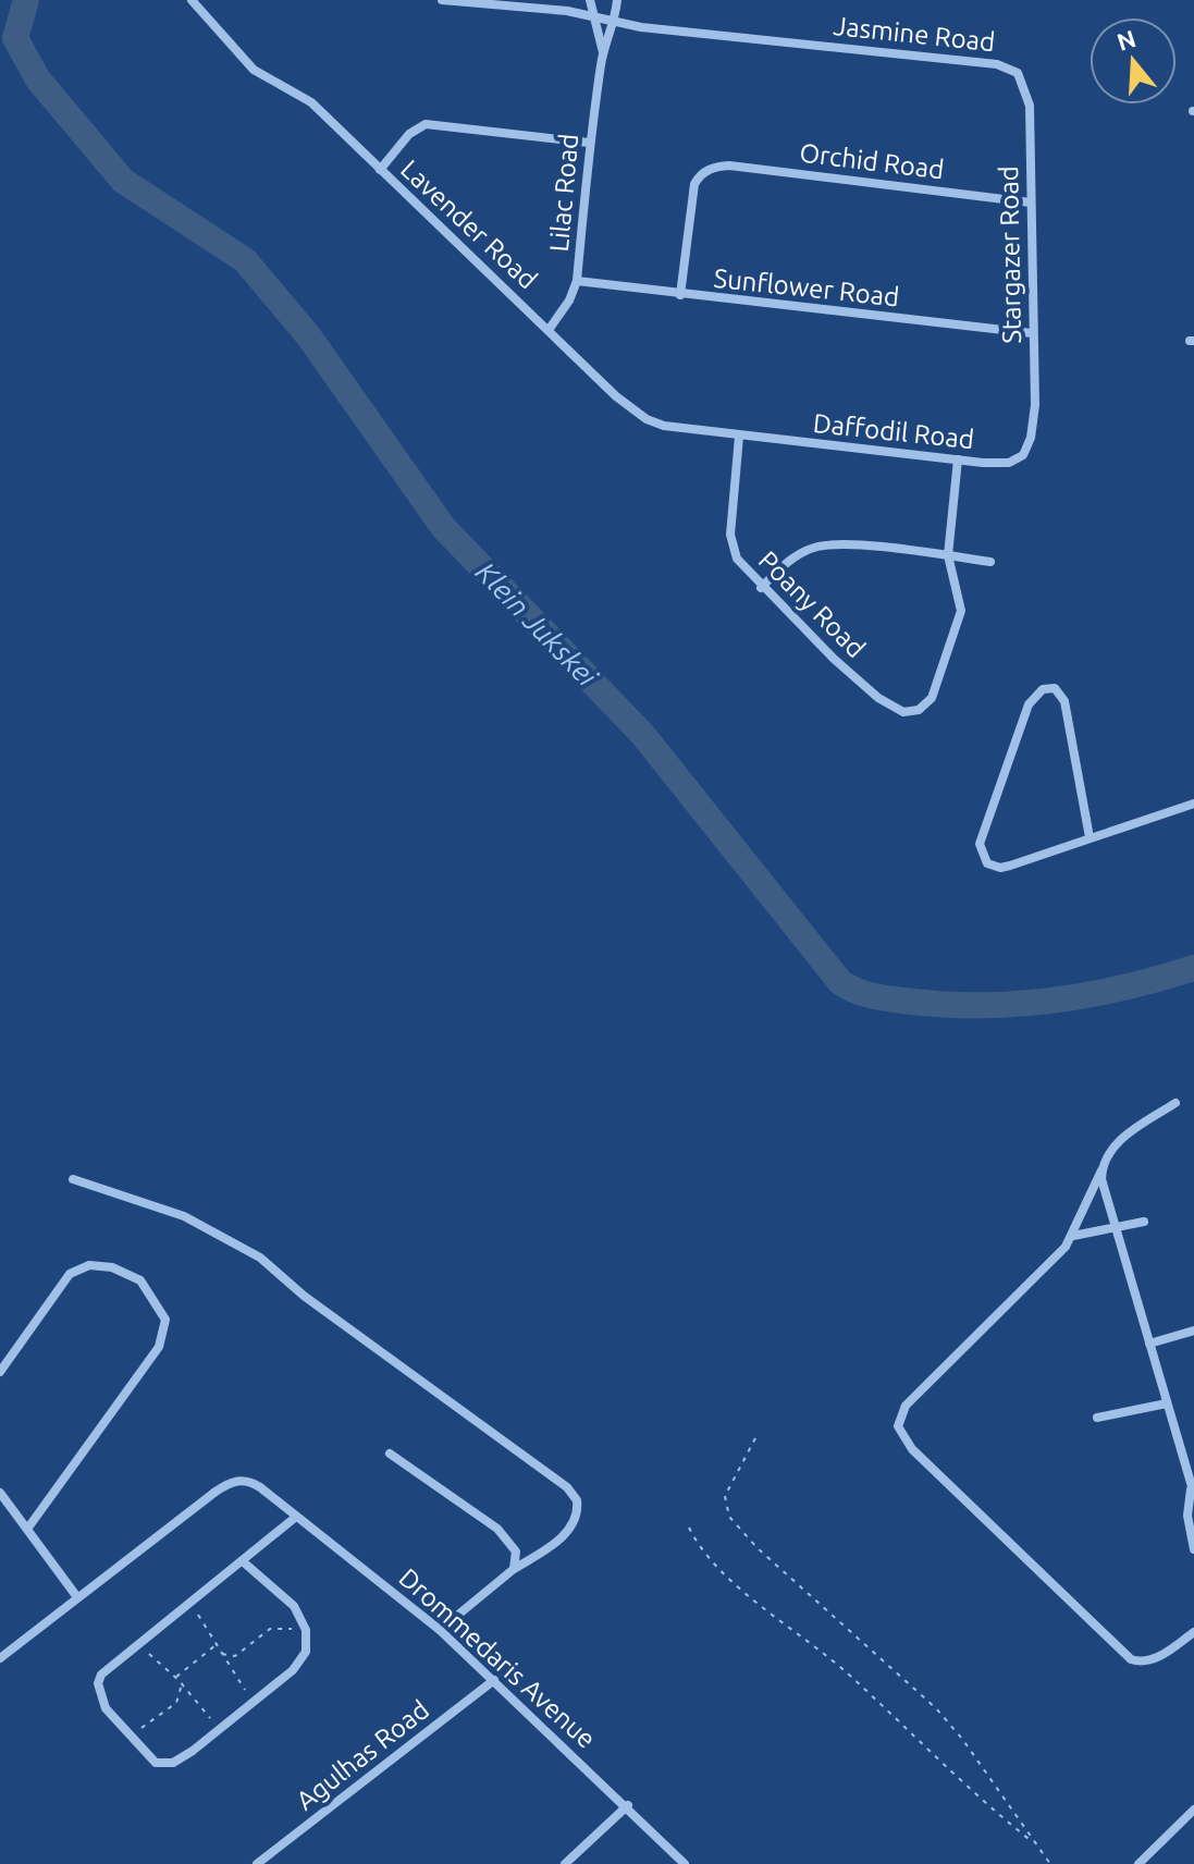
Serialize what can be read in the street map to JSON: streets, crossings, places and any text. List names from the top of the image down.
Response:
{
  "streets": {
    "street": [
      "Jasmine Road",
      "Orchid Road",
      "Lilac Road",
      "Lavender Road",
      "Stargazer Road",
      "Sunflower Road",
      "Daffodil Road",
      "Poany Road",
      "Drommedaris Avenue",
      "Agulhas Road"
    ]
  },
  "crossings": [
    ["Jasmine Road", "Stargazer Road"],
    ["Orchid Road", "Stargazer Road"],
    ["Orchid Road", "Sunflower Road"],
    ["Lilac Road", "Lavender Road"],
    ["Lilac Road", "Sunflower Road"],
    ["Lavender Road", "Daffodil Road"],
    ["Lavender Road", "Poany Road"],
    ["Stargazer Road", "Sunflower Road"],
    ["Stargazer Road", "Daffodil Road"],
    ["Daffodil Road", "Poany Road"],
    ["Drommedaris Avenue", "Agulhas Road"]
  ],
  "water": ["Klein Jukskei"],
  "north": "top"
}
